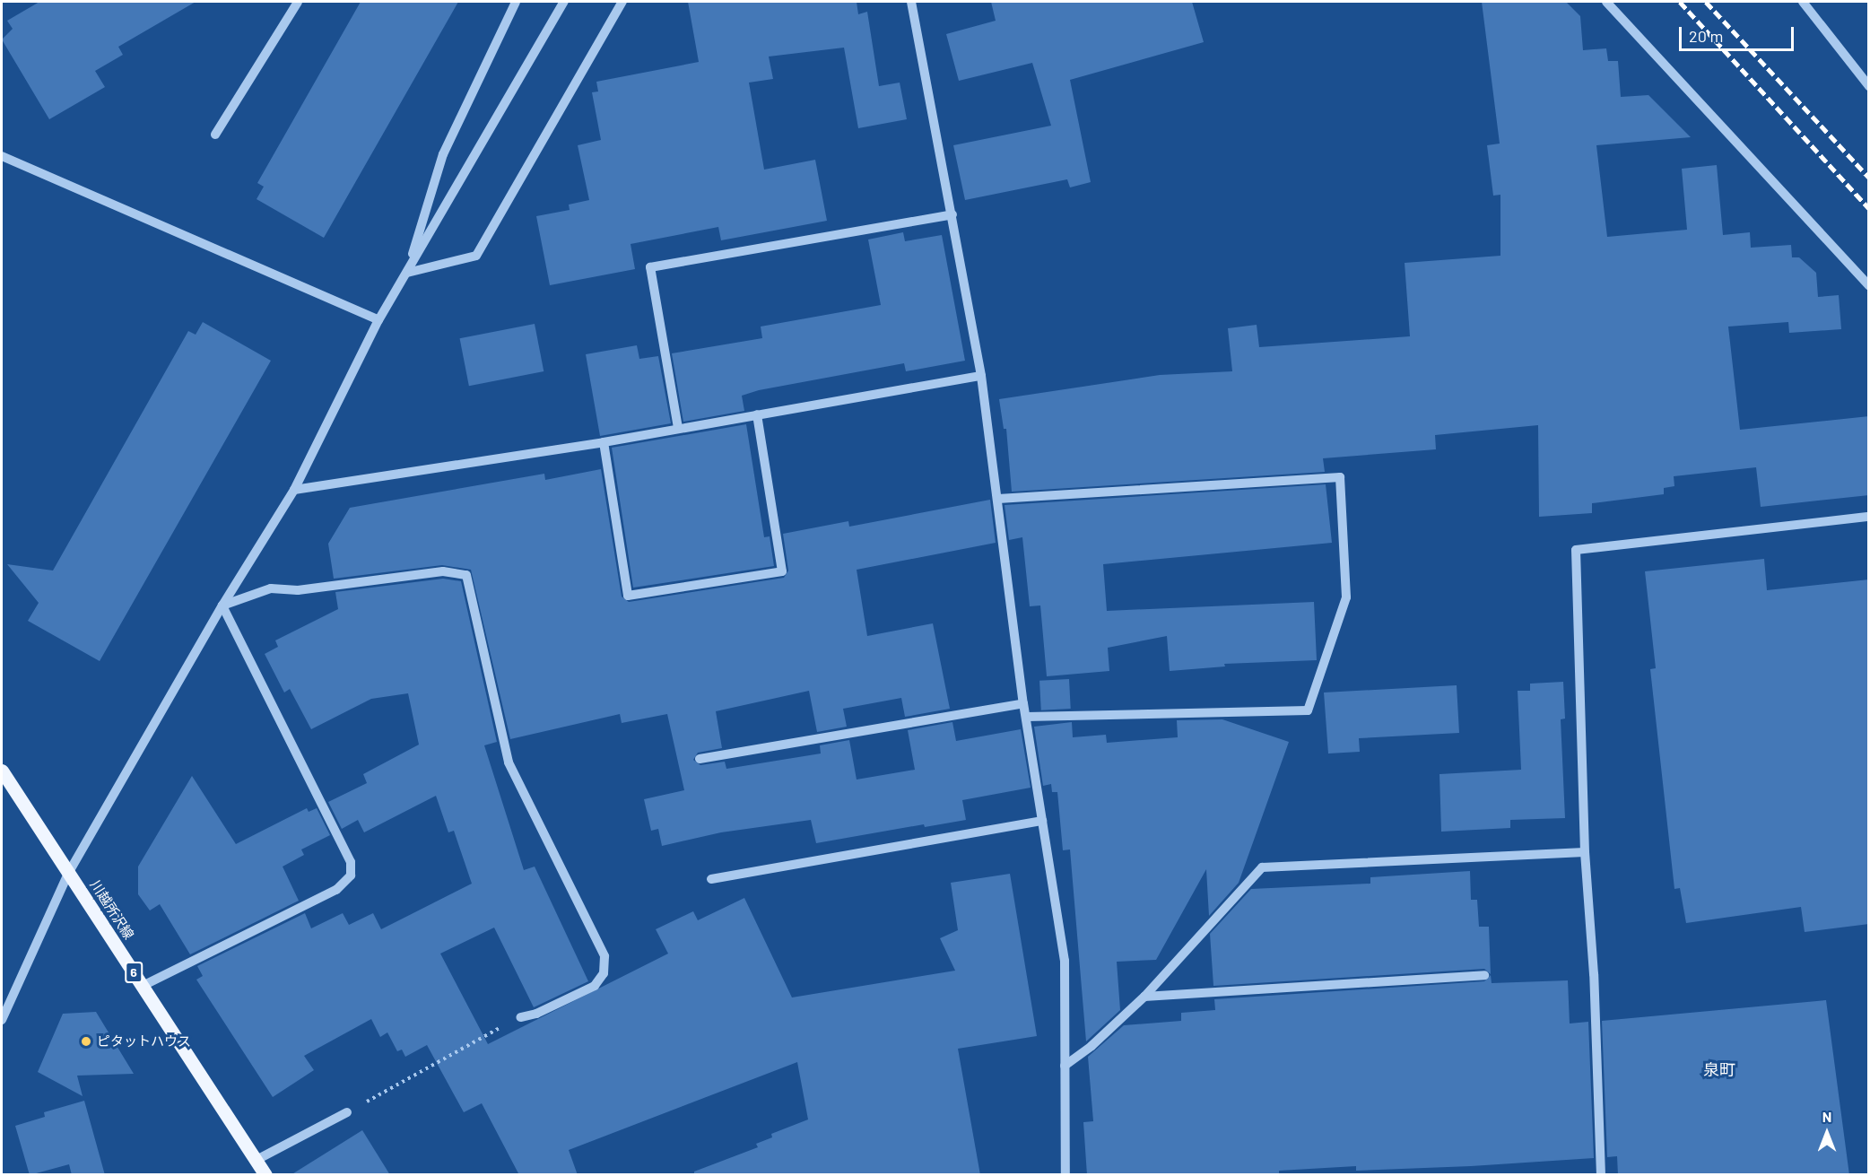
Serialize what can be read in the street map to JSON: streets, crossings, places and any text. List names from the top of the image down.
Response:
{
  "streets": {
    "main road": ["川越所沢線", "6"]
  },
  "districts": ["泉町"],
  "places": ["ピタットハウス"],
  "scale_bar": "20 m",
  "north": "top"
}
